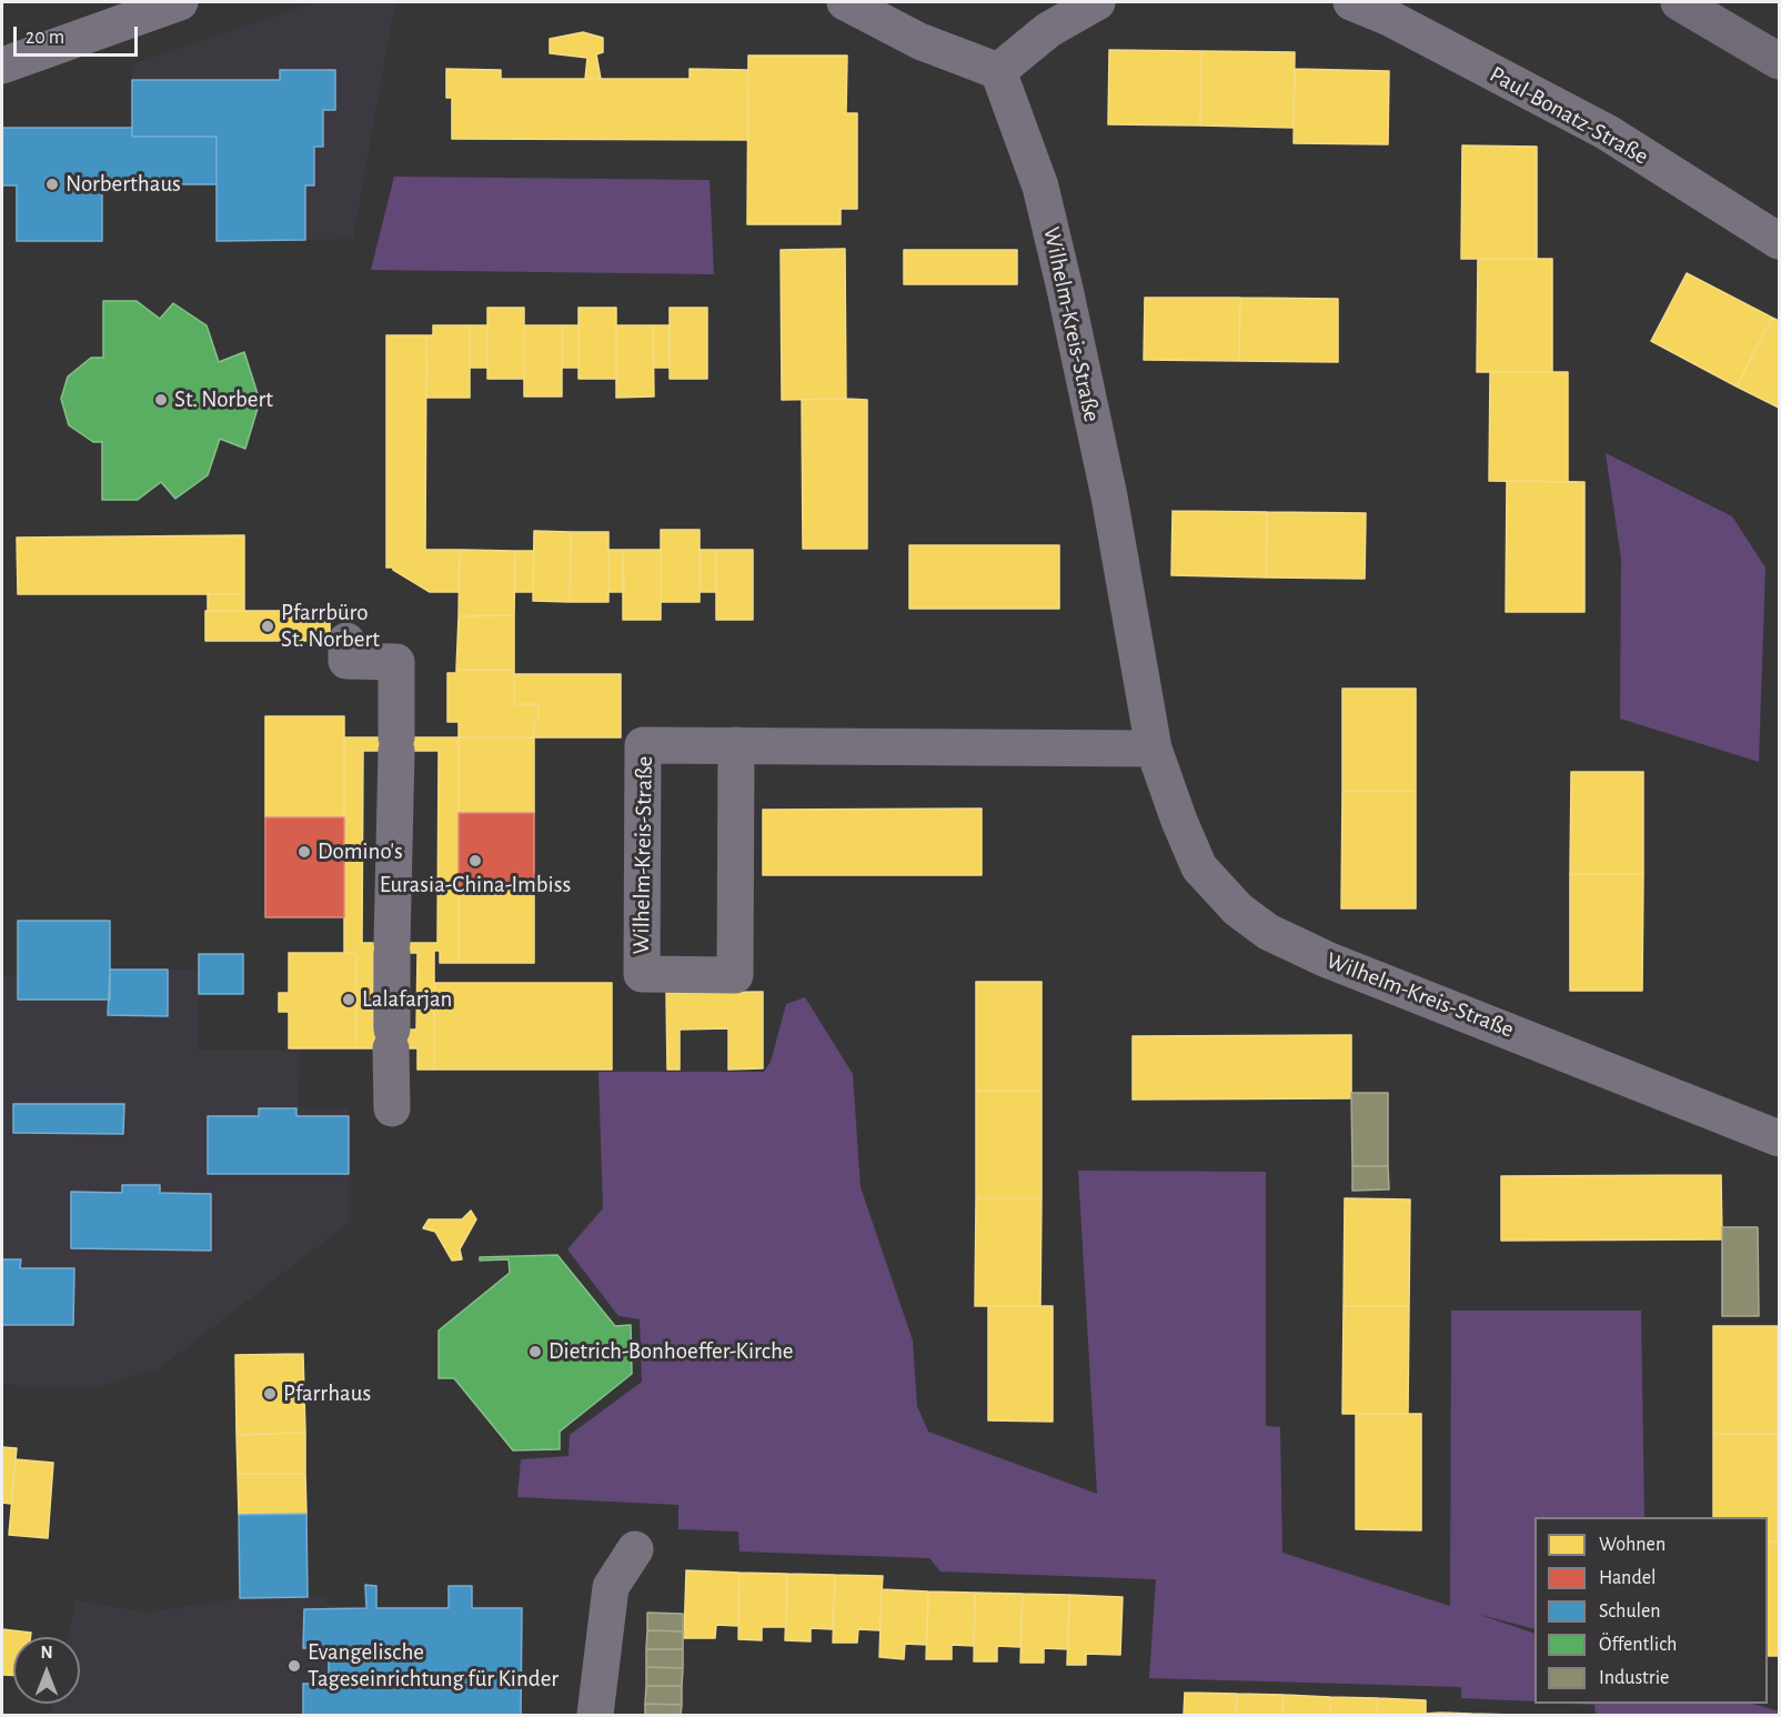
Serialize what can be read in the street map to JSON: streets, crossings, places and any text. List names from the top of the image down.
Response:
{
  "streets": {
    "street": ["Paul-Bonatz-Straße", "Wilhelm-Kreis-Straße"]
  },
  "places": [
    "Norberthaus",
    "St. Norbert",
    "Pfarrbüro St. Norbert",
    "Domino's",
    "Eurasia-China-Imbiss",
    "Lalafarjan",
    "Dietrich-Bonhoeffer-Kirche",
    "Pfarrhaus",
    "Evangelische Tageseinrichtung für Kinder"
  ],
  "legend": [
    "Wohnen",
    "Handel",
    "Schulen",
    "Öffentlich",
    "Industrie"
  ],
  "scale_bar": "20 m",
  "north": "top"
}
